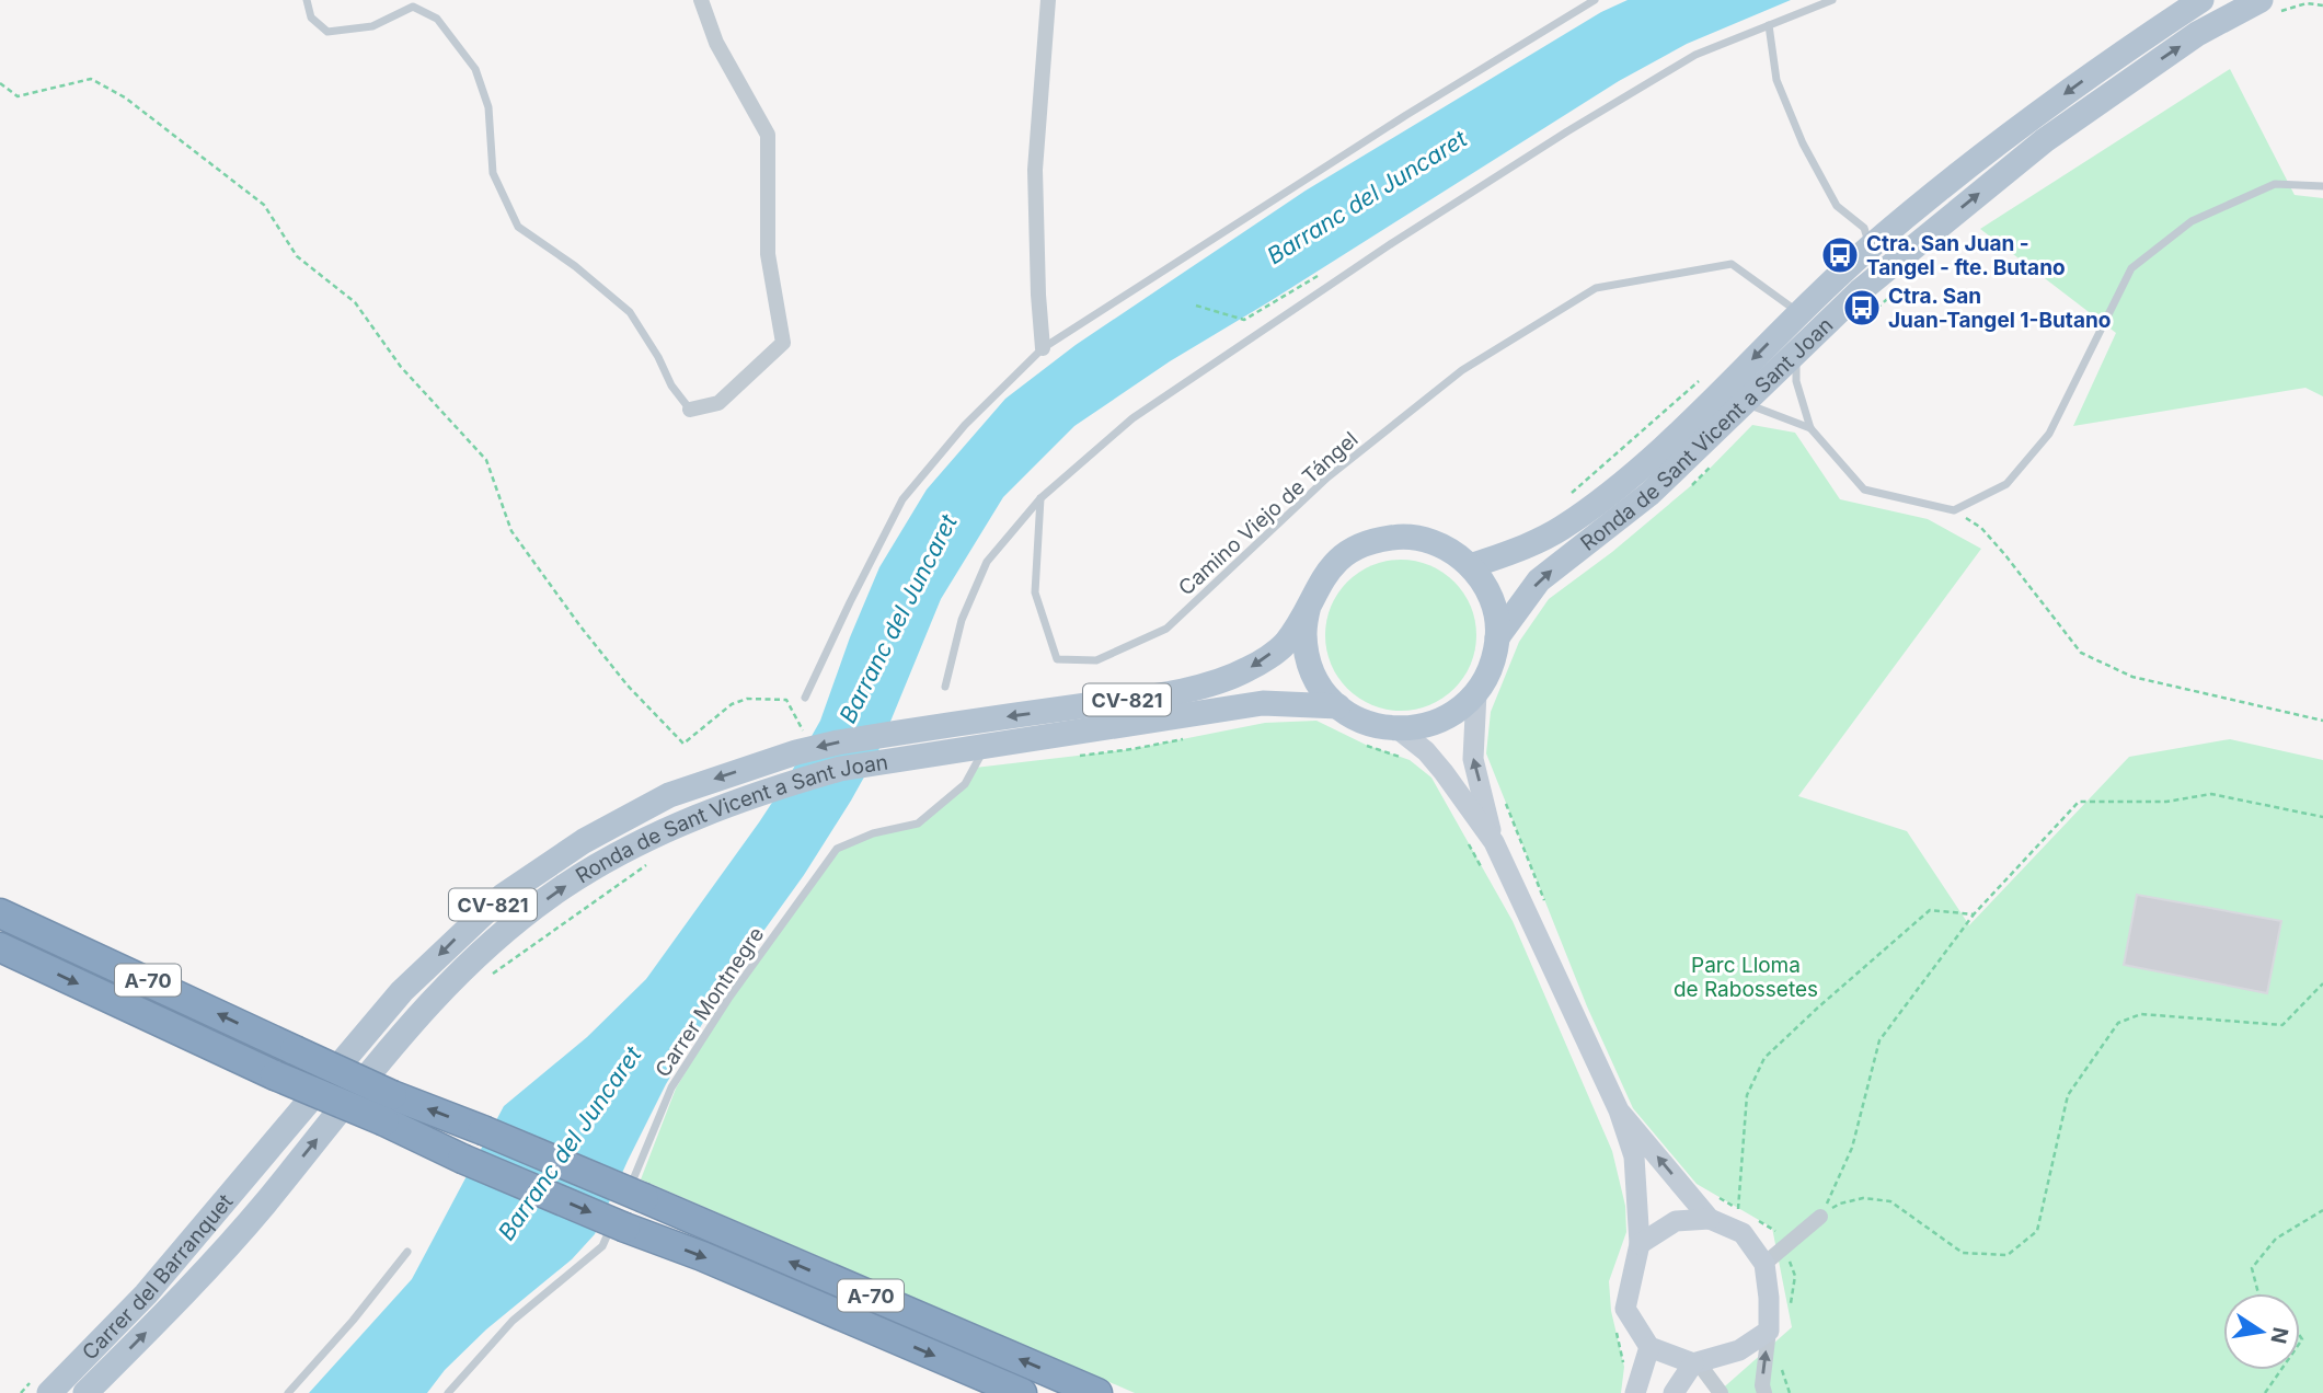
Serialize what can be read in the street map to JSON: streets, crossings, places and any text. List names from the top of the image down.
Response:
{
  "streets": {
    "highway": ["A-70"],
    "main road": ["Ronda de Sant Vicent a Sant Joan", "CV-821", "Carrer del Barranquet"],
    "lane": ["Camino Viejo de Tángel", "Carrer Montnegre"]
  },
  "crossings": [
    ["Ronda de Sant Vicent a Sant Joan", "Camino Viejo de Tángel"],
    ["Ronda de Sant Vicent a Sant Joan", "CV-821"],
    ["Ronda de Sant Vicent a Sant Joan", "Carrer Montnegre"],
    ["Ronda de Sant Vicent a Sant Joan", "Carrer del Barranquet"],
    ["A-70", "Carrer Montnegre"]
  ],
  "water": ["Barranc del Juncaret"],
  "parks": ["Parc Lloma de Rabossetes"],
  "places": {
    "bus stop": ["Ctra. San Juan - Tangel - fte. Butano", "Ctra. San Juan-Tangel 1-Butano"]
  },
  "north": "right"
}
